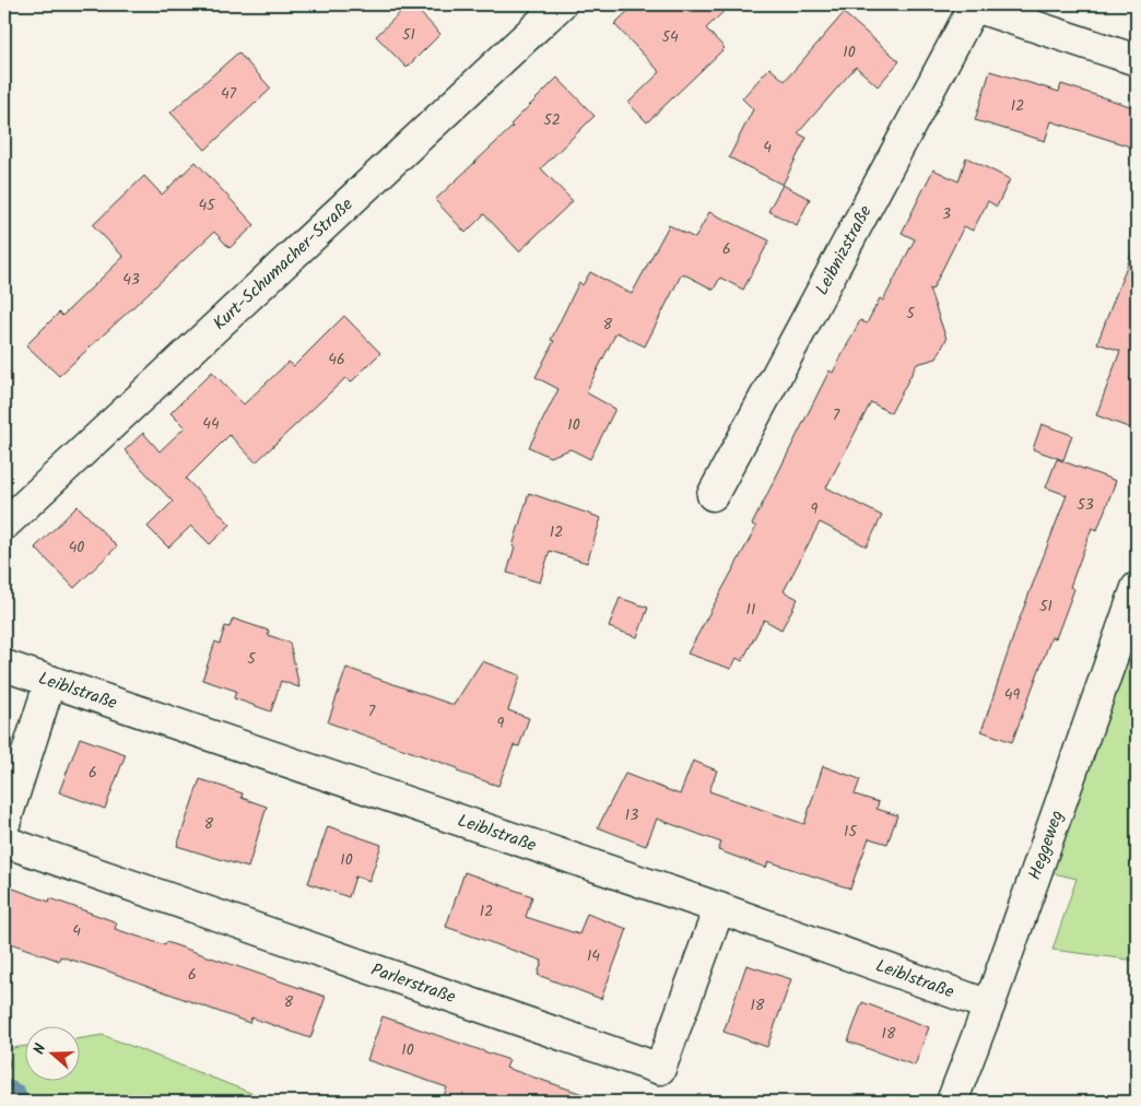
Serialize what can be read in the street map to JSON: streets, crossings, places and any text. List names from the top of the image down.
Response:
{
  "streets": {
    "street": [
      "Leibnizstraße",
      "Kurt-Schumacher-Straße",
      "Leiblstraße",
      "Heggeweg",
      "Parlerstraße"
    ]
  },
  "crossings": [
    ["Leiblstraße", "Heggeweg"],
    ["Leiblstraße", "Parlerstraße"]
  ],
  "house_numbers": [
    "51",
    "54",
    "10",
    "47",
    "12",
    "52",
    "4",
    "45",
    "3",
    "6",
    "43",
    "5",
    "8",
    "46",
    "7",
    "44",
    "10",
    "53",
    "9",
    "12",
    "40",
    "51",
    "11",
    "5",
    "49",
    "7",
    "9",
    "6",
    "13",
    "8",
    "15",
    "10",
    "12",
    "4",
    "14",
    "6",
    "8",
    "18",
    "18",
    "10"
  ],
  "north": "left"
}
